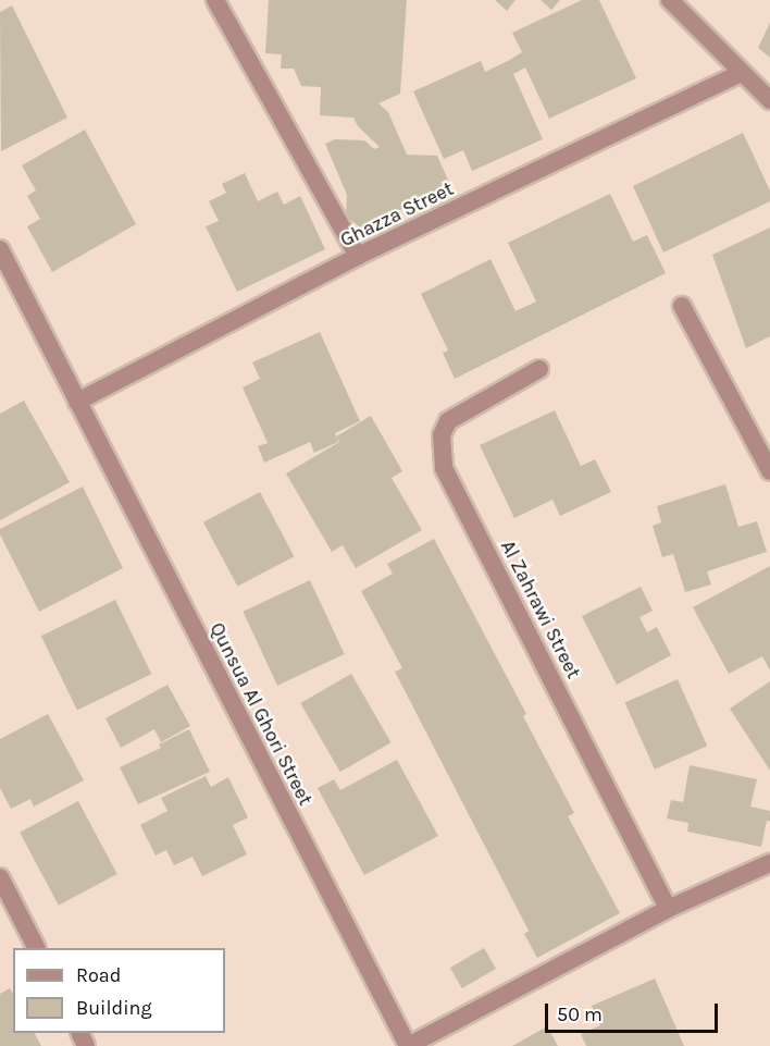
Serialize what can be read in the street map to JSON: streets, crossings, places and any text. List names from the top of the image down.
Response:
{
  "streets": {
    "street": ["Ghazza Street", "Al Zahrawi Street", "Qunsua Al Ghori Street"]
  },
  "crossings": [
    ["Ghazza Street", "Qunsua Al Ghori Street"]
  ],
  "legend": ["Road", "Building"],
  "scale_bar": "50 m"
}
